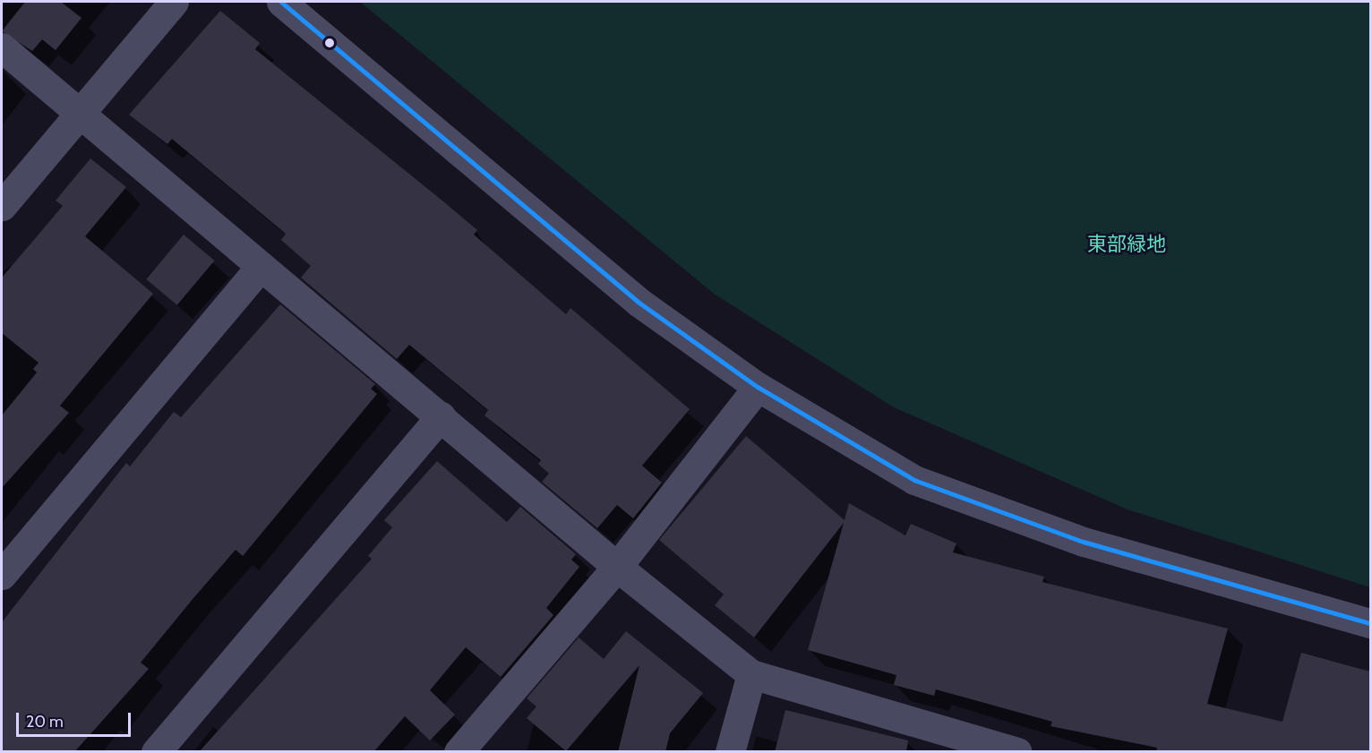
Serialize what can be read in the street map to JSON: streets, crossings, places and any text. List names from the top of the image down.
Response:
{
  "parks": ["東部緑地"],
  "scale_bar": "20 m"
}
